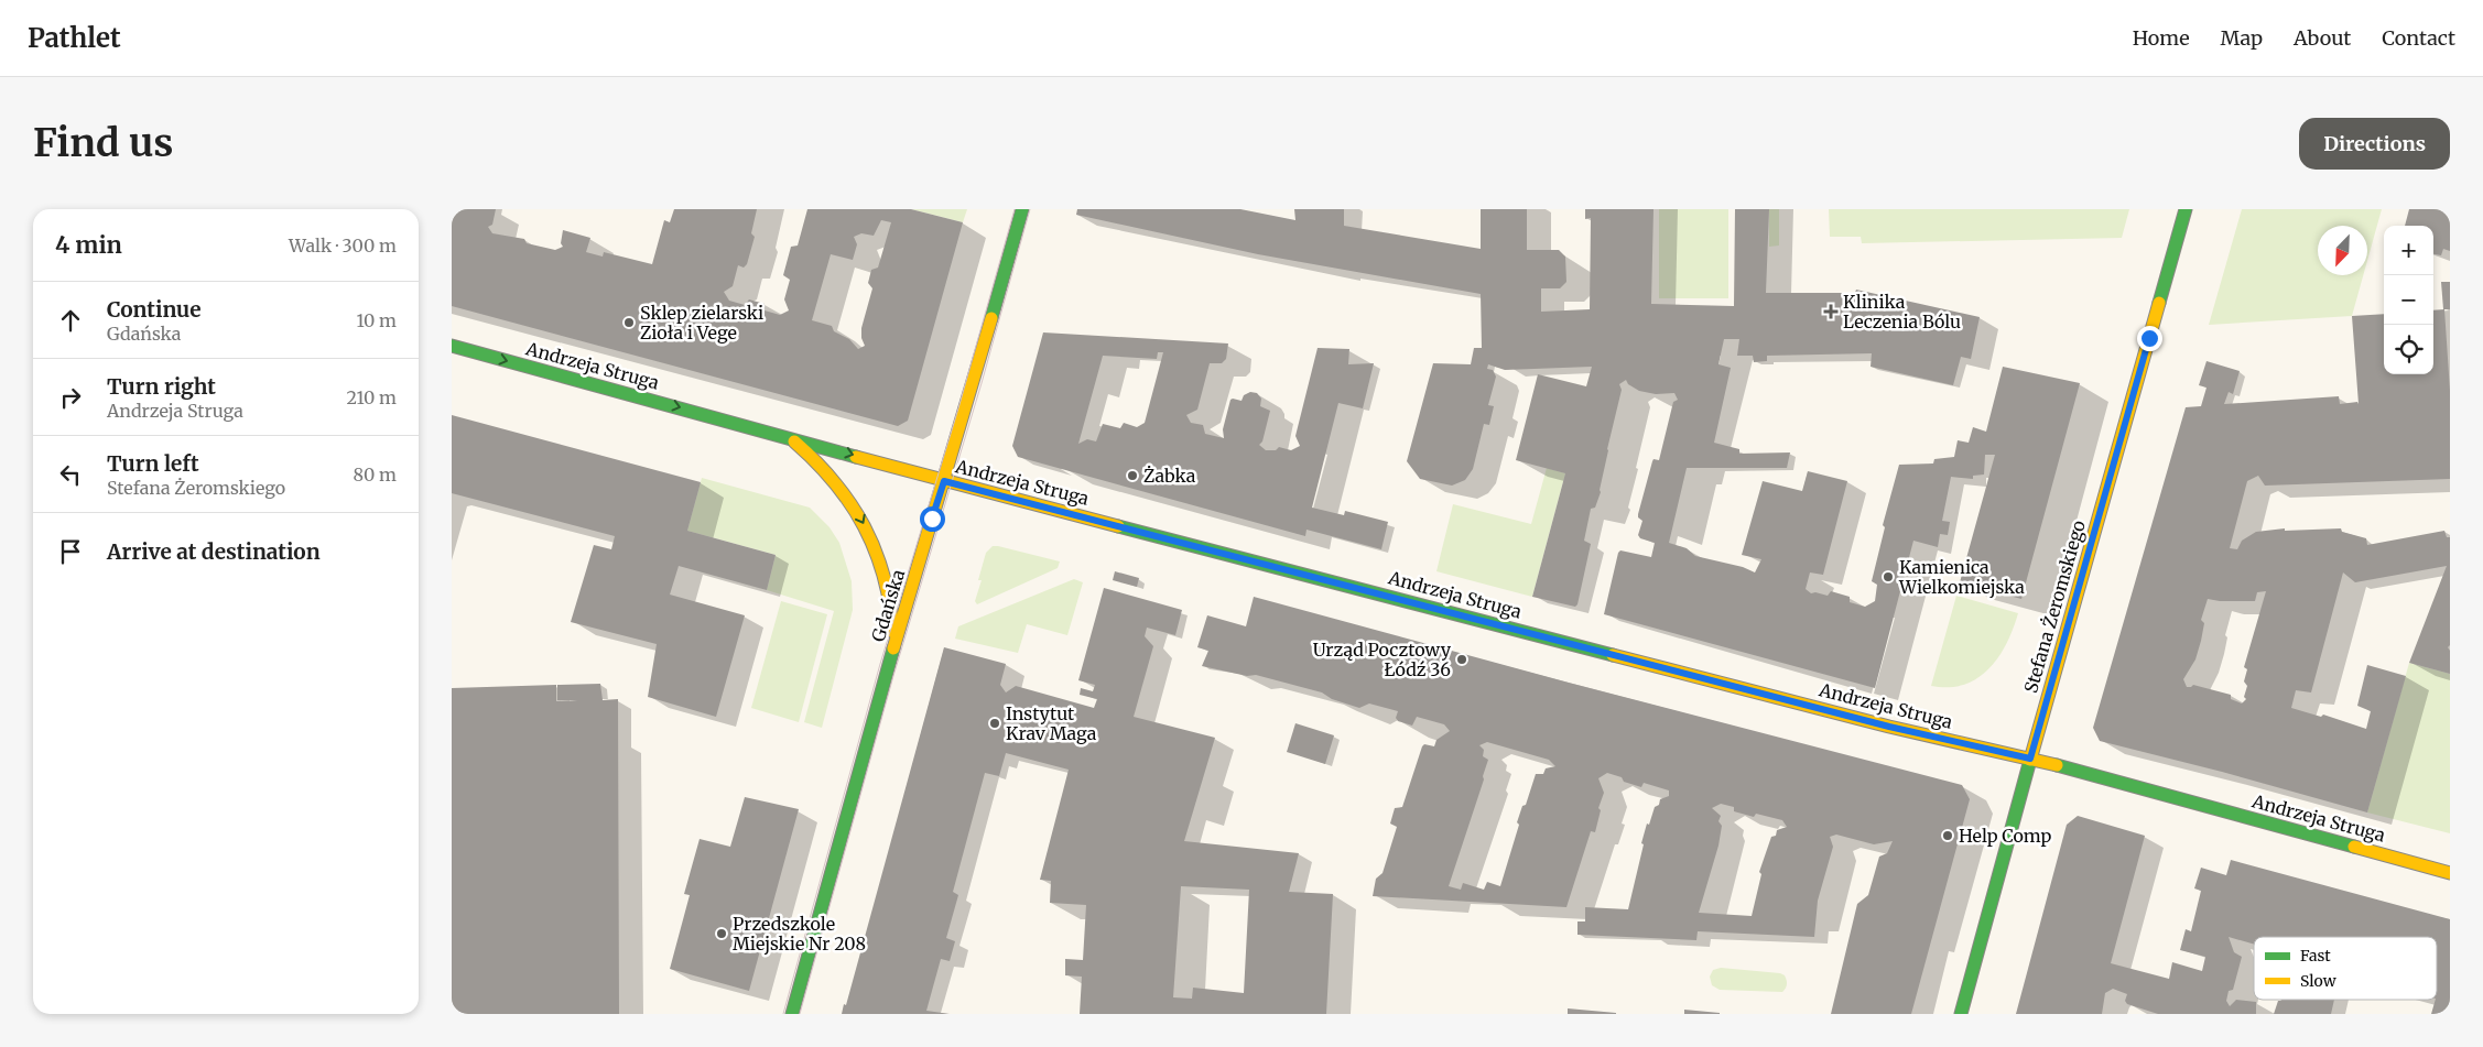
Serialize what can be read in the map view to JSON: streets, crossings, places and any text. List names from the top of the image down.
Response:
{
  "streets": {
    "street": ["Andrzeja Struga", "Gdańska", "Stefana Żeromskiego"]
  },
  "crossings": [
    ["Andrzeja Struga", "Gdańska"],
    ["Andrzeja Struga", "Stefana Żeromskiego"]
  ],
  "places": {
    "health": ["Klinika Leczenia Bólu"],
    "other": [
      "Sklep zielarski Zioła i Vege",
      "Żabka",
      "Kamienica Wielkomiejska",
      "Urząd Pocztowy Łódź 36",
      "Instytut Krav Maga",
      "Help Comp",
      "Przedszkole Miejskie Nr 208"
    ]
  },
  "legend": ["Fast", "Slow"],
  "north": "bottom left",
  "page": {
    "header": "Pathlet",
    "nav": [
      "Home",
      "Map",
      "About",
      "Contact"
    ],
    "buttons": "Directions",
    "title": "Find us",
    "heading": ["4 min", "Walk · 300 m"],
    "map_buttons": ["+", "−"],
    "list": [
      ["Continue", "Gdańska", "10 m"],
      ["Turn right", "Andrzeja Struga", "210 m"],
      ["Turn left", "Stefana Żeromskiego", "80 m"],
      "Arrive at destination"
    ]
  }
}
